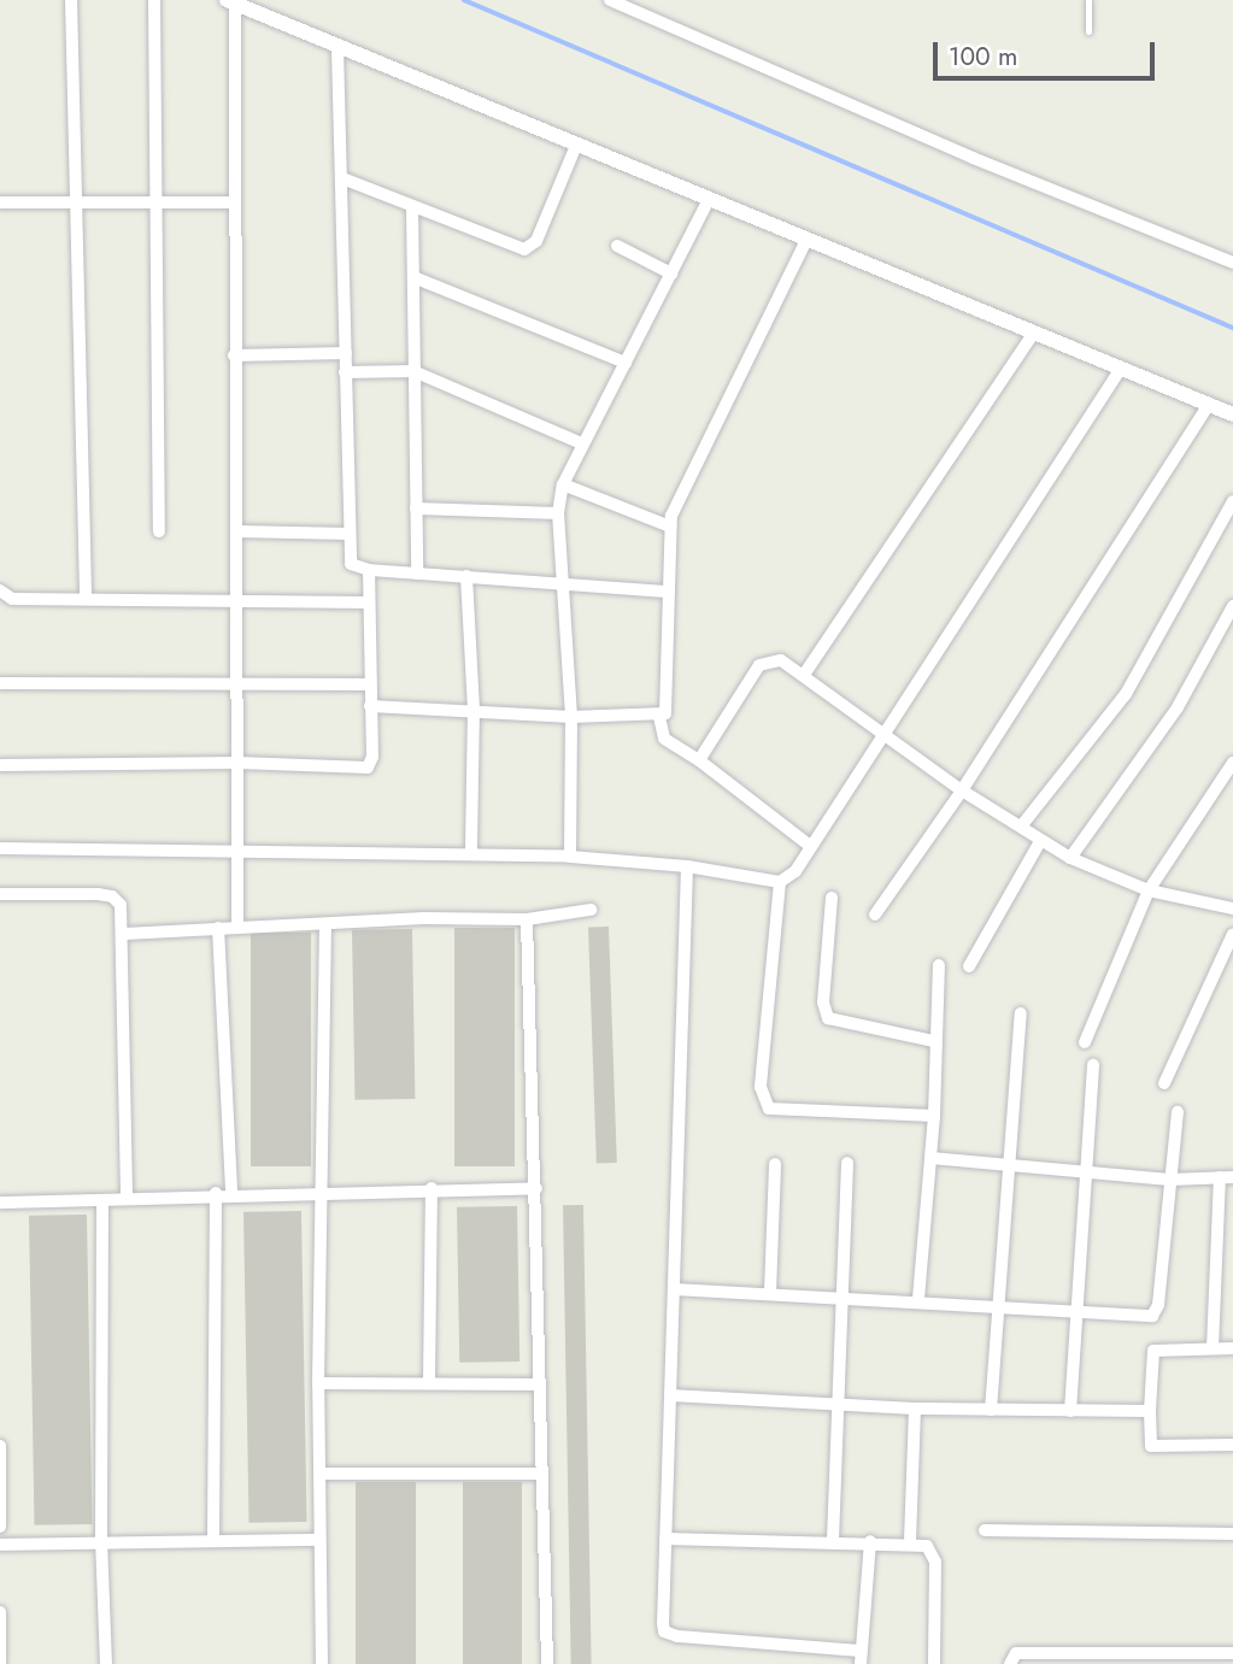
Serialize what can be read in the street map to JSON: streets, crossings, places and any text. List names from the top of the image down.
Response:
{
  "scale_bar": "100 m"
}
